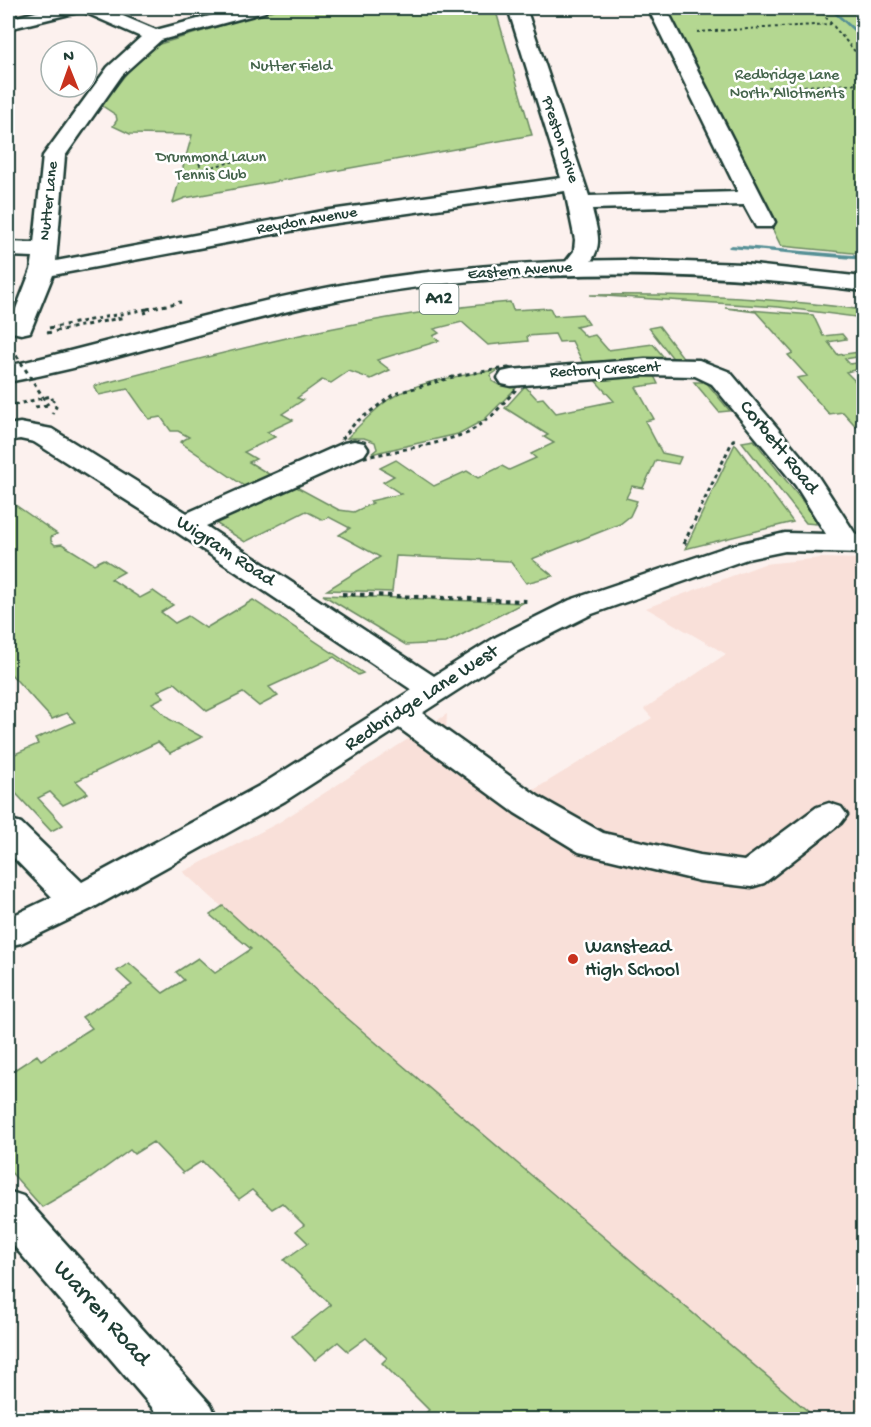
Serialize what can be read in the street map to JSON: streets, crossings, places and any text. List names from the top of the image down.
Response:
{
  "streets": {
    "main road": [
      "Preston Drive",
      "Nutter Lane",
      "Reydon Avenue",
      "Eastern Avenue",
      "A12",
      "Rectory Crescent",
      "Corbett Road",
      "Wigram Road",
      "Redbridge Lane West",
      "Warren Road"
    ]
  },
  "crossings": [
    ["Preston Drive", "Reydon Avenue"],
    ["Preston Drive", "Eastern Avenue"],
    ["Nutter Lane", "Reydon Avenue"],
    ["Eastern Avenue", "A12"],
    ["Rectory Crescent", "Corbett Road"],
    ["Corbett Road", "Redbridge Lane West"],
    ["Wigram Road", "Redbridge Lane West"]
  ],
  "parks": ["Nutter Field", "Redbridge Lane North Allotments", "Drummond Lawn Tennis Club"],
  "places": ["Wanstead High School"],
  "north": "top"
}
